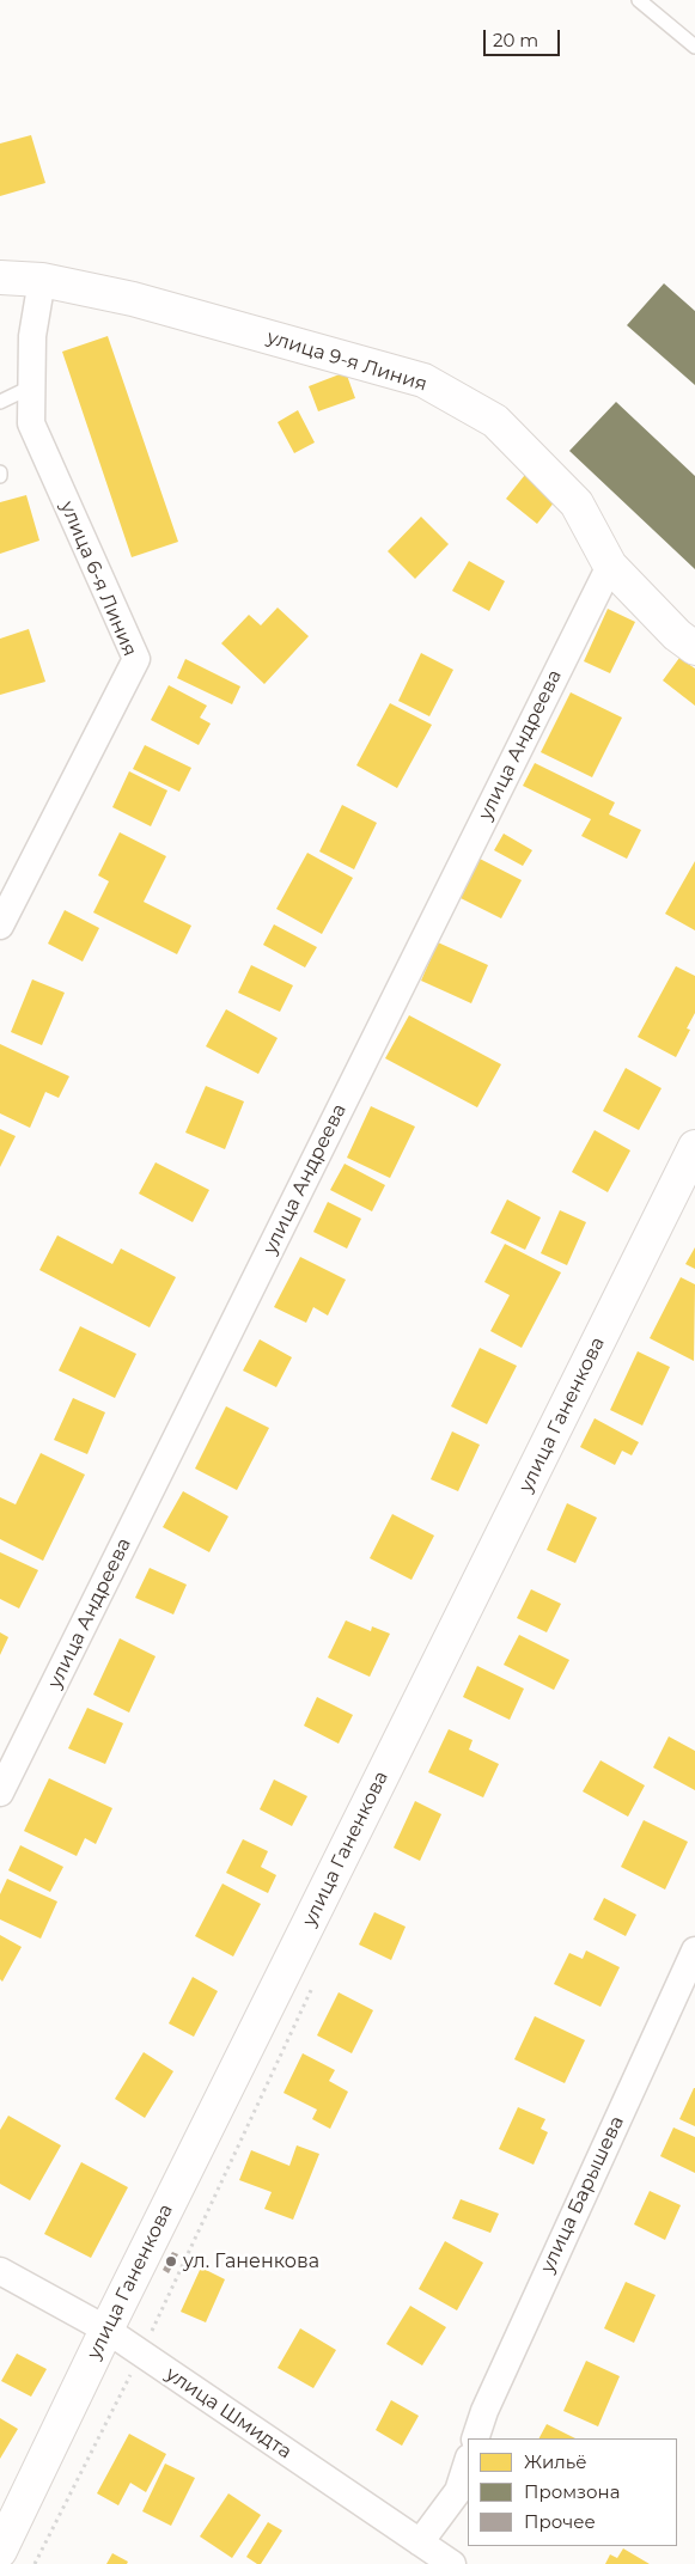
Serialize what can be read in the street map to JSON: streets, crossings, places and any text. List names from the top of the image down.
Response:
{
  "streets": {
    "street": [
      "улица 9-я Линия",
      "улица 6-я Линия",
      "улица Андреева",
      "улица Ганенкова",
      "улица Барышева",
      "улица Шмидта"
    ]
  },
  "crossings": [
    ["улица 9-я Линия", "улица 6-я Линия"],
    ["улица 9-я Линия", "улица Андреева"],
    ["улица Ганенкова", "улица Шмидта"]
  ],
  "places": ["ул. Ганенкова"],
  "legend": ["Жильё", "Промзона", "Прочее"],
  "scale_bar": "20 m"
}
